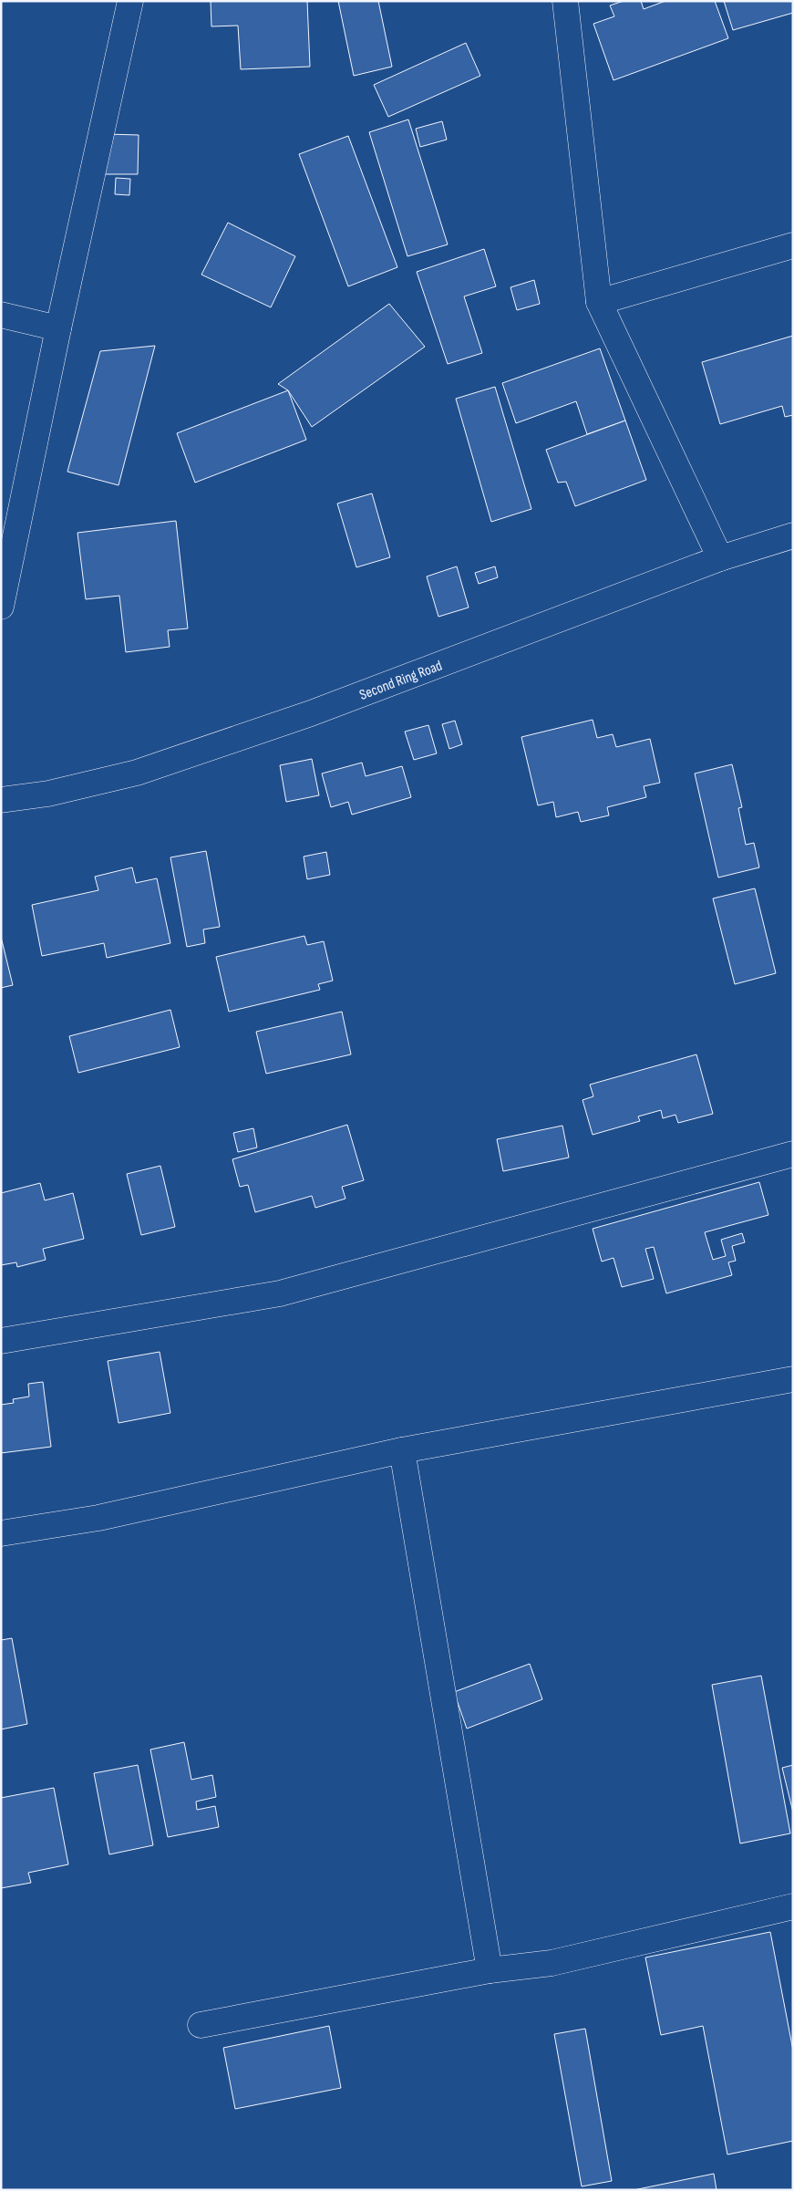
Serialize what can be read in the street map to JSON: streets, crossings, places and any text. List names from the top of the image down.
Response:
{
  "streets": {
    "street": ["Second Ring Road"]
  }
}
